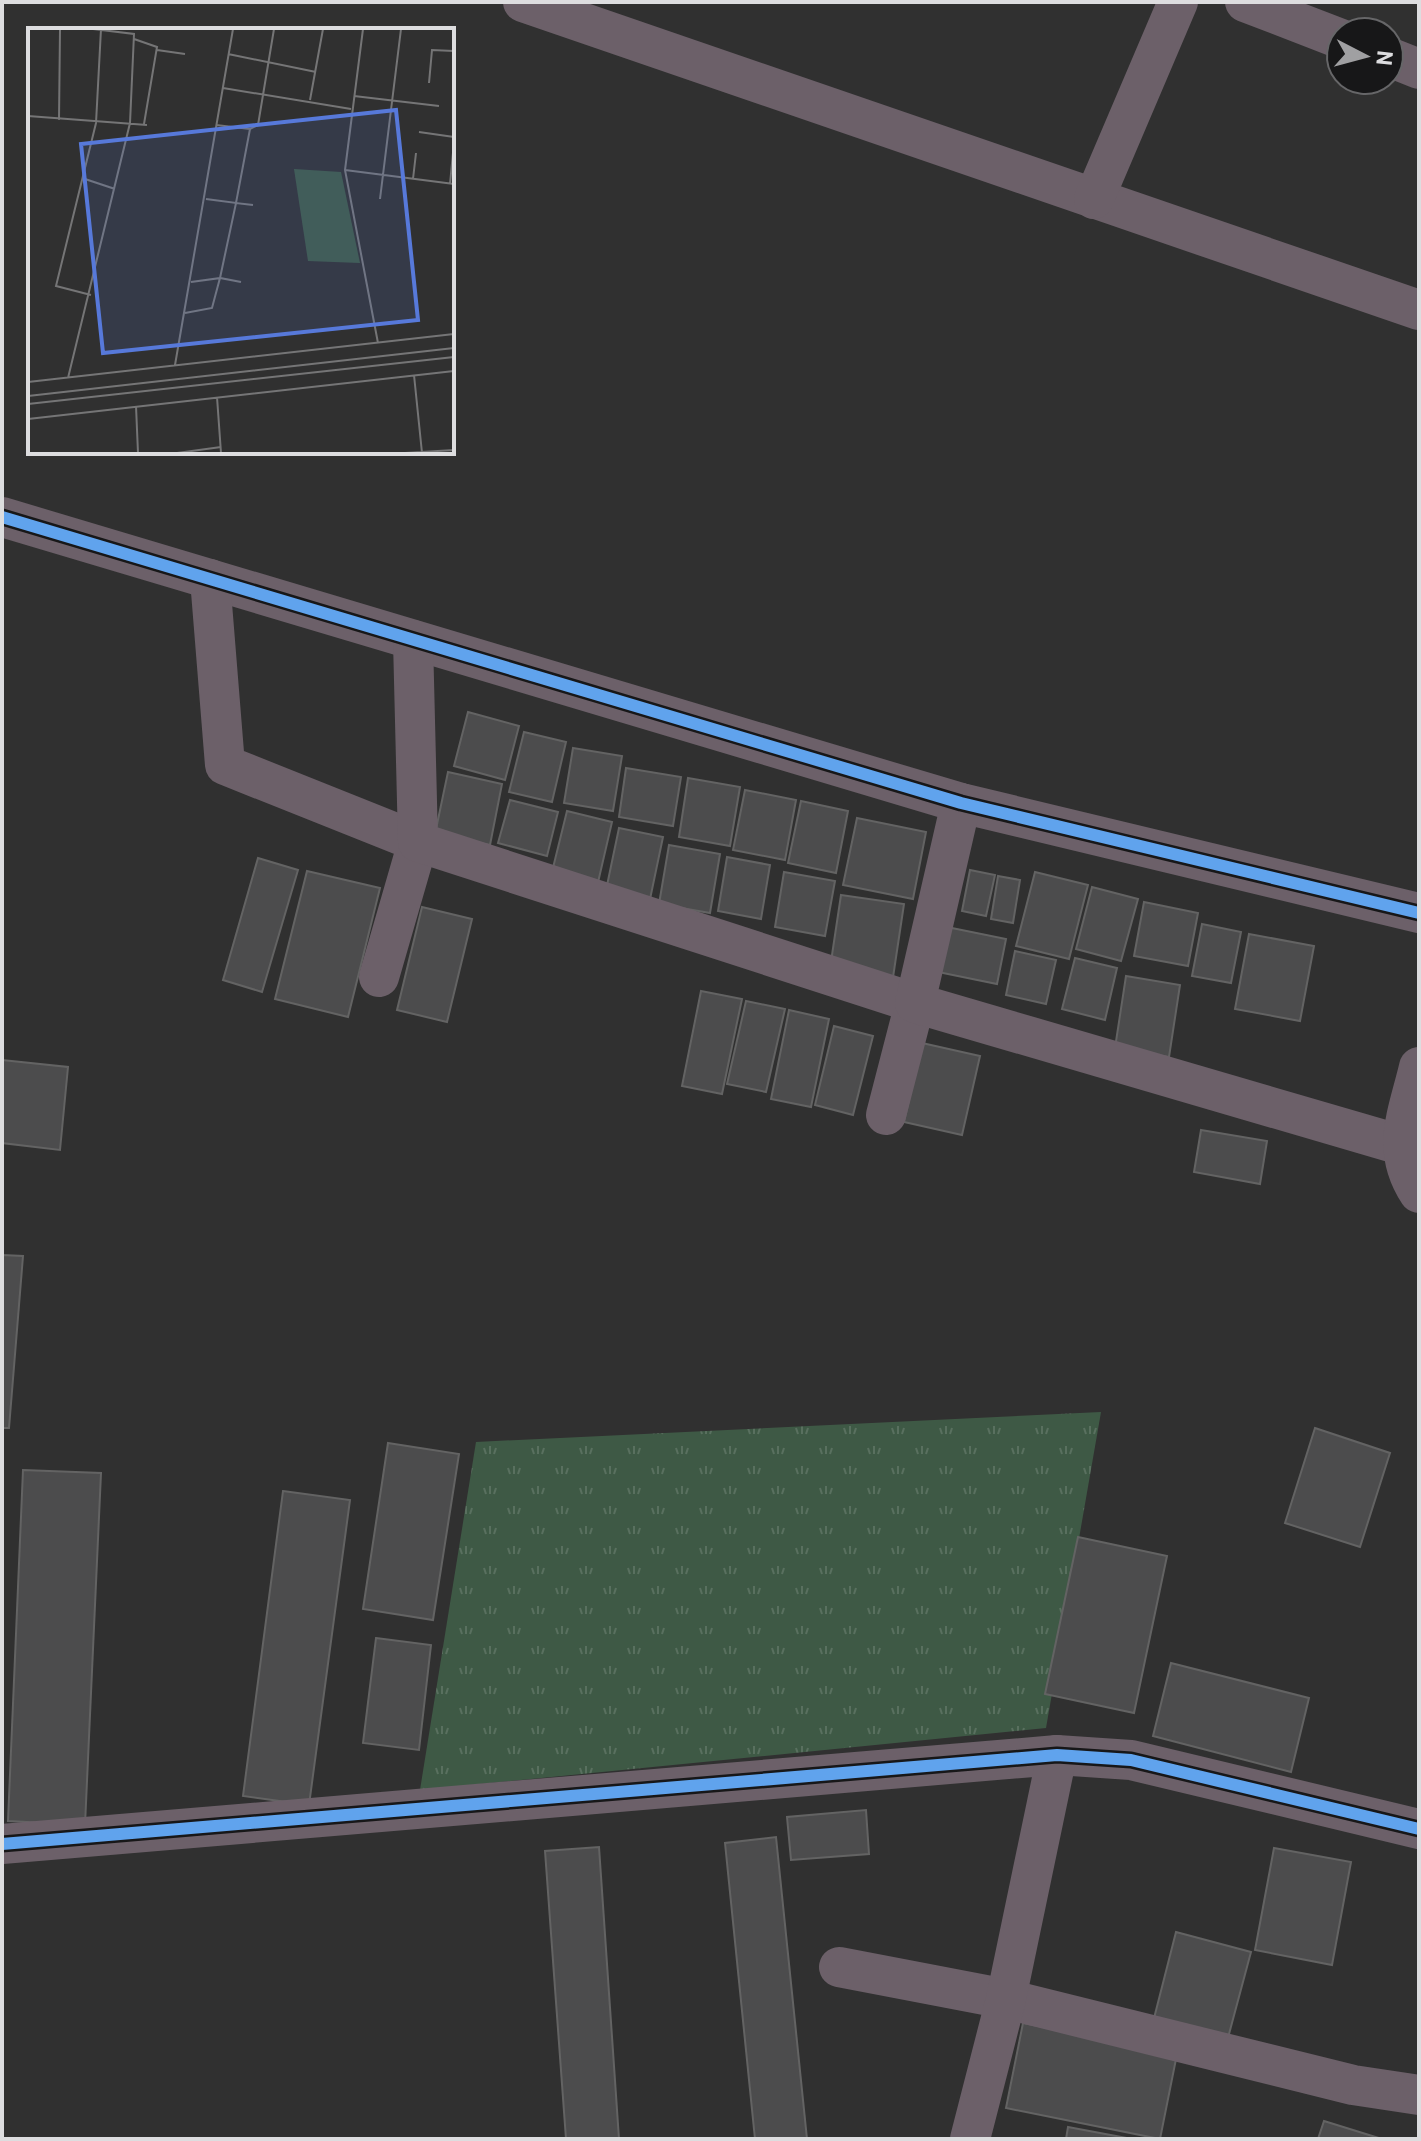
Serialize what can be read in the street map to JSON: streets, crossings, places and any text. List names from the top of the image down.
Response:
{
  "north": "right"
}
